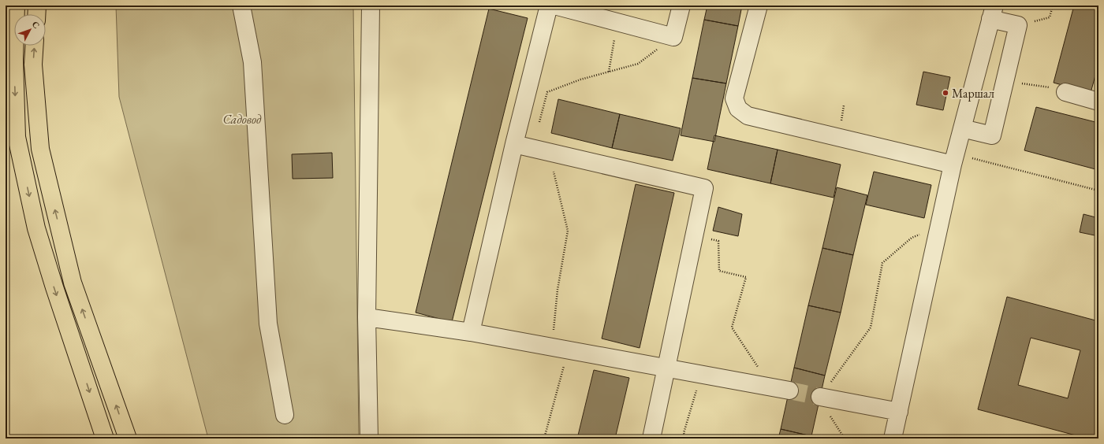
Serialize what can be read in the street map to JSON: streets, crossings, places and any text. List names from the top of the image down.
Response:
{
  "parks": ["Садовод"],
  "places": ["Маршал"],
  "north": "top right"
}
